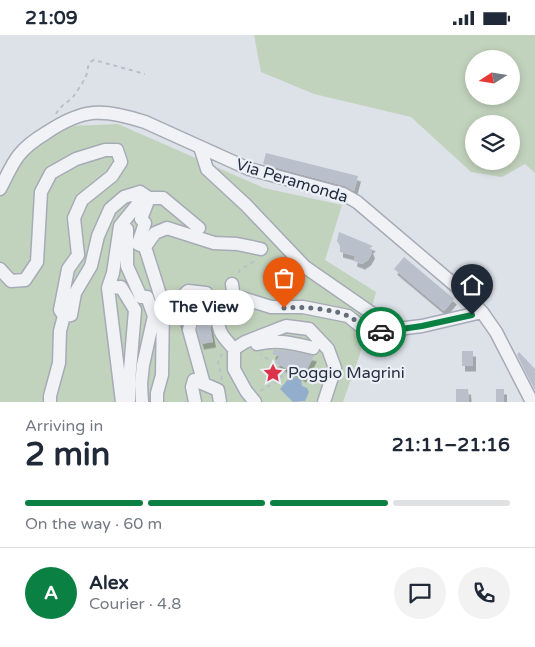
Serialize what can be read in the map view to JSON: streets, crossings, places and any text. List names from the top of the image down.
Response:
{
  "streets": {
    "street": ["Via Peramonda"]
  },
  "places": {
    "other": ["The View"],
    "place": ["Poggio Magrini"]
  },
  "north": "left",
  "page": {
    "status": "21:09",
    "bubble": "The View",
    "heading": ["2 min", "Arriving in", "21:11–21:16"],
    "panel": ["Alex", "Courier · 4.8"],
    "bar": "On the way · 60 m",
    "round": "A"
  }
}
